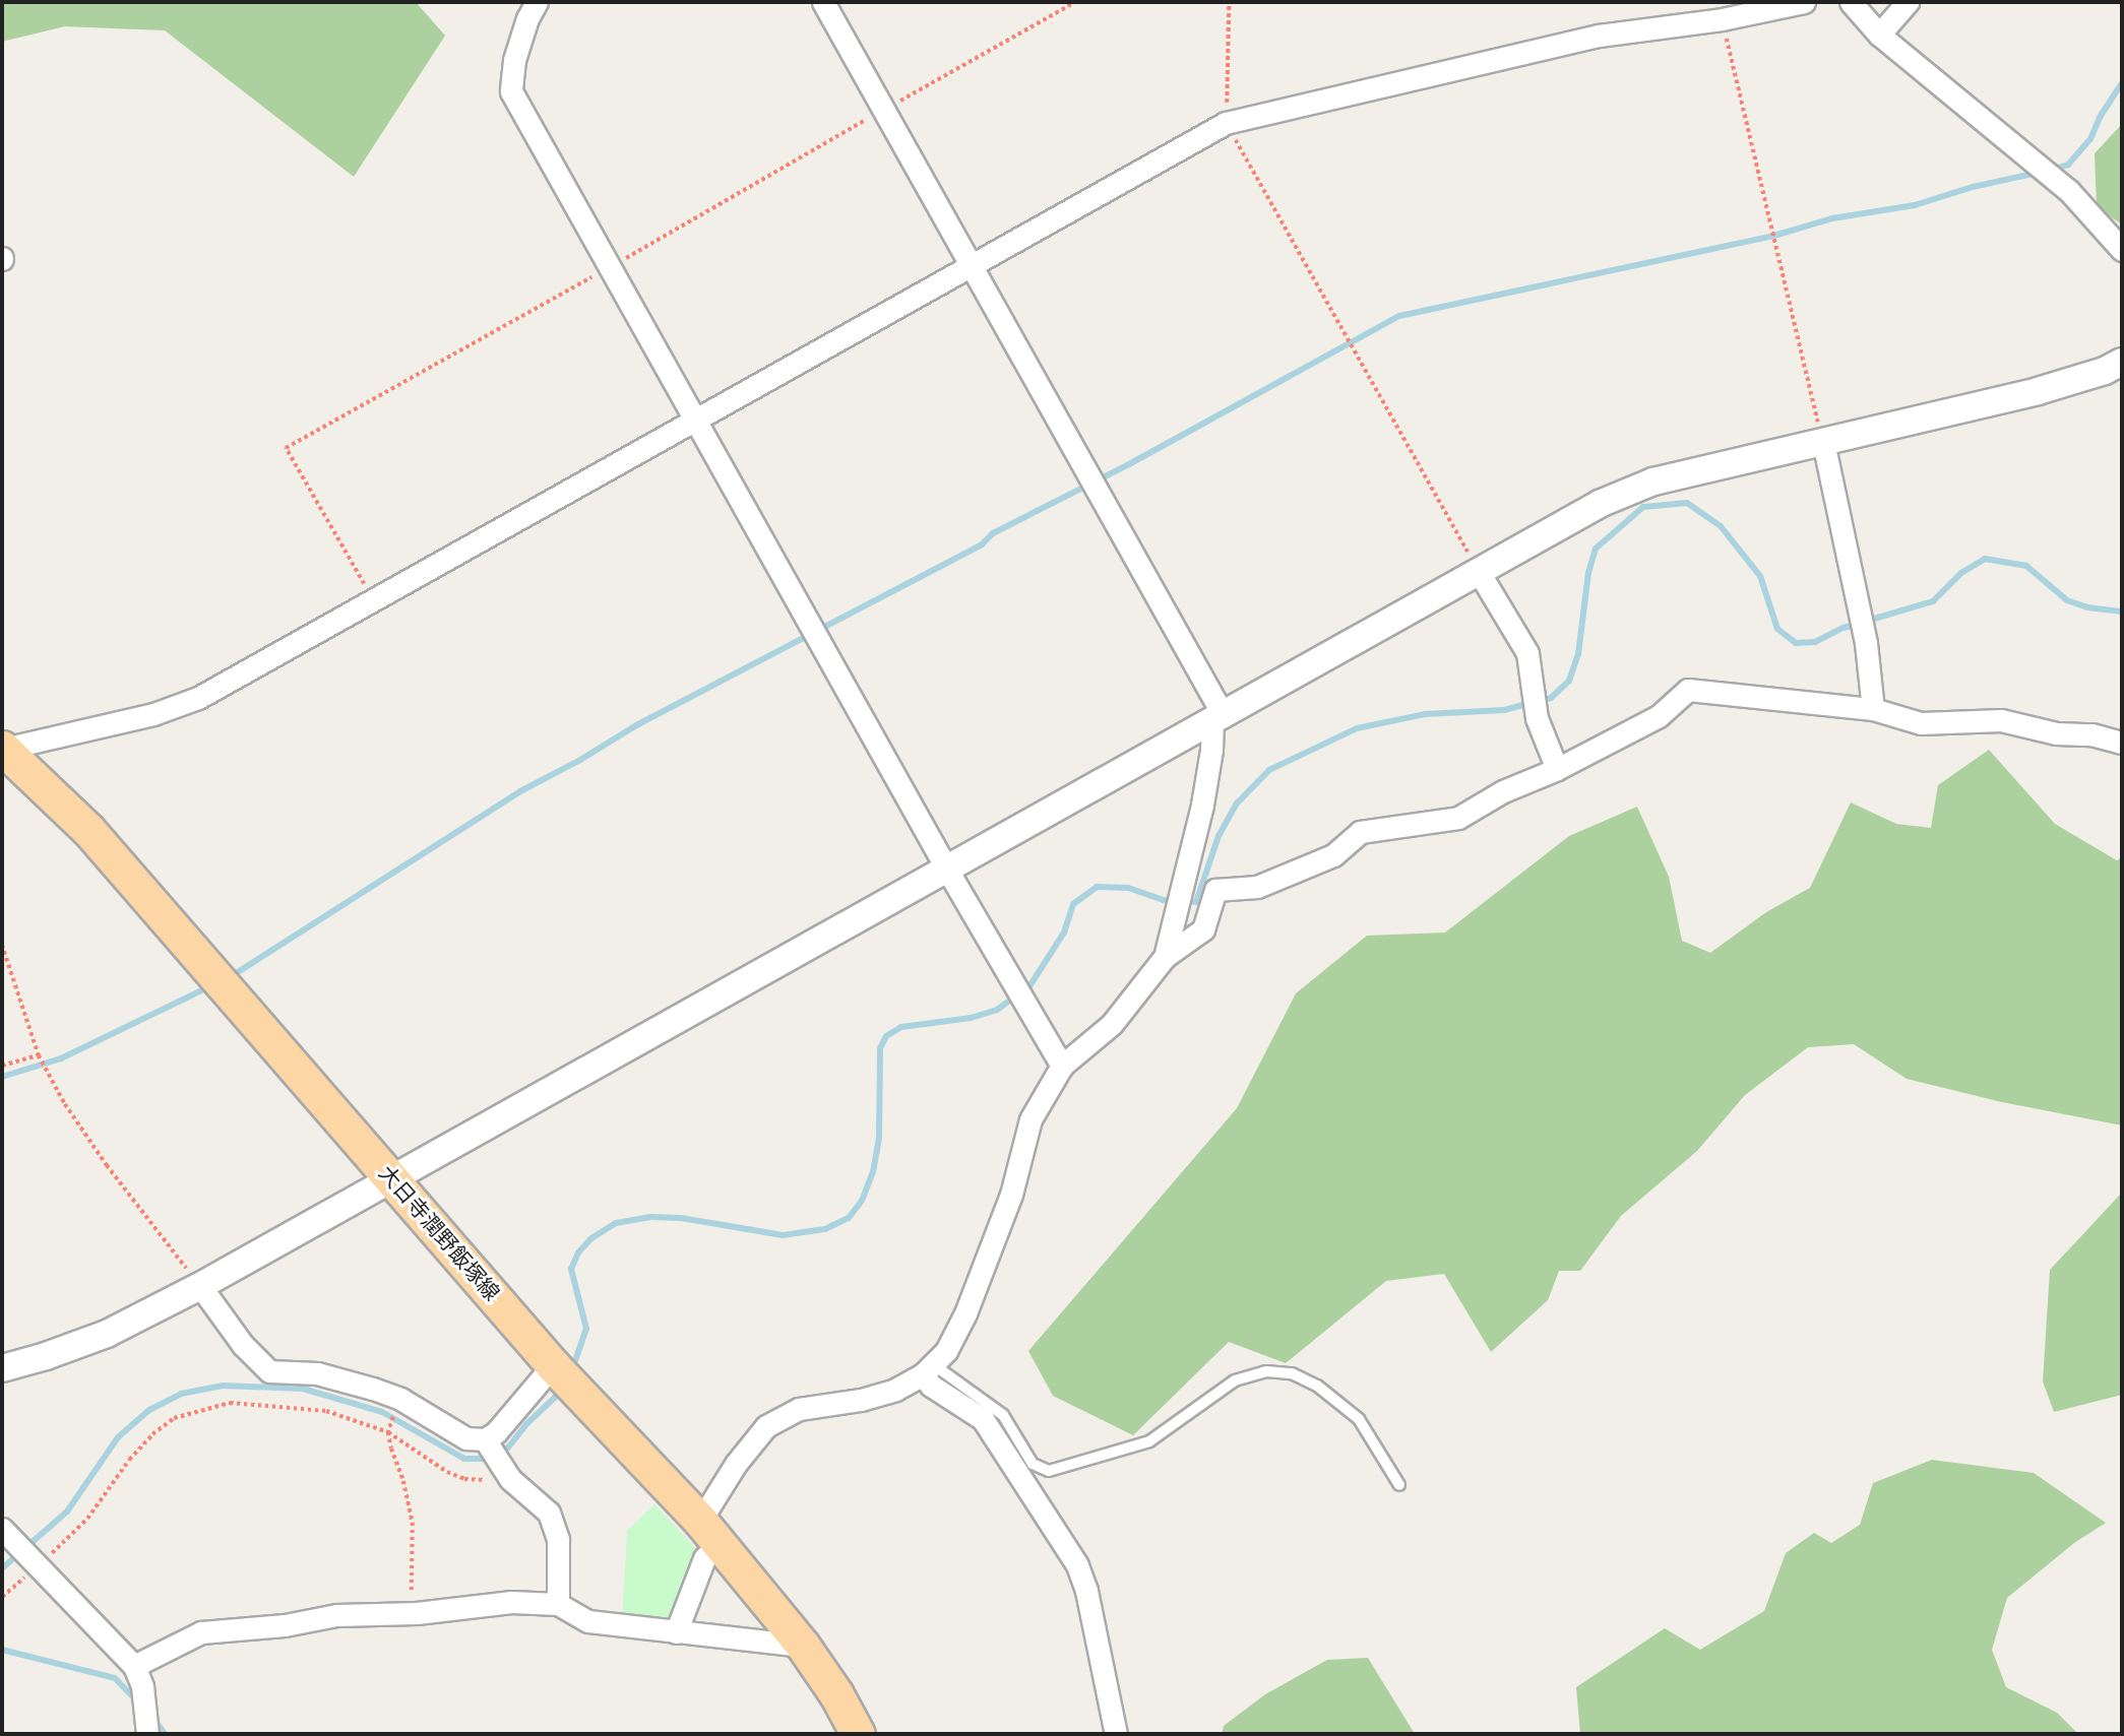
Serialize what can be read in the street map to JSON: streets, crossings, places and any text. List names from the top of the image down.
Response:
{
  "streets": {
    "main road": ["大日寺潤野飯塚線"]
  }
}
